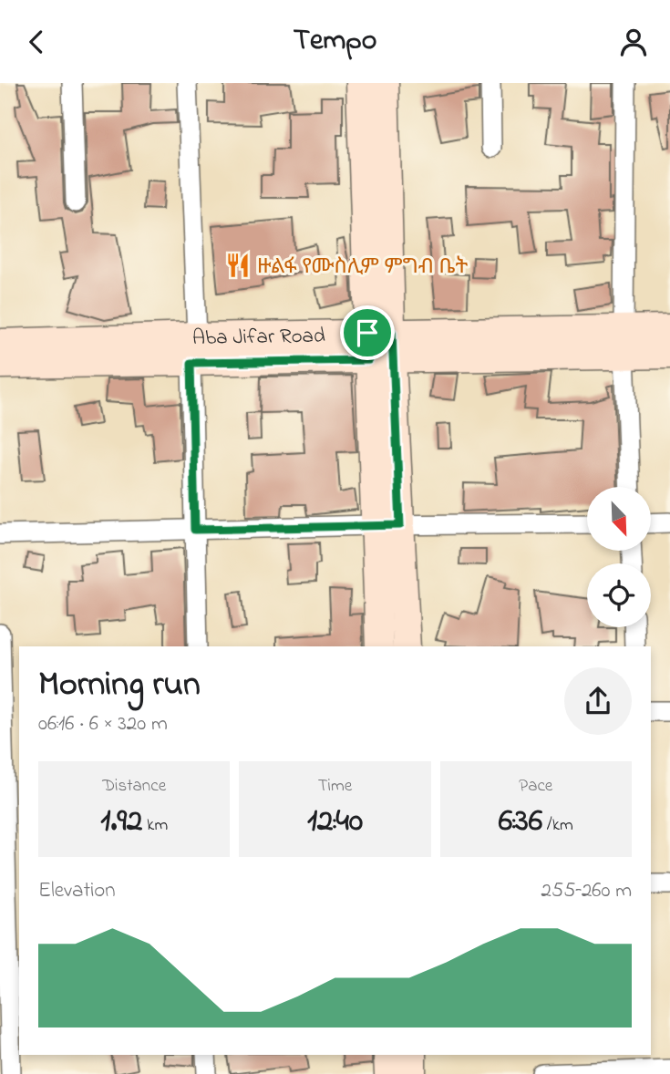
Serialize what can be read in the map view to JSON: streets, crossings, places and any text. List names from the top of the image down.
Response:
{
  "streets": {
    "street": ["Aba Jifar Road"]
  },
  "places": {
    "restaurant": ["ዙልፋ የሙስሊም ምግብ ቤት"]
  },
  "north": "bottom right",
  "page": {
    "header": "Tempo",
    "heading": ["Morning run", "06:16 · 6 × 320 m"],
    "stats": [
      ["Distance", "1.92 km"],
      ["Time", "12:40"],
      ["Pace", "6:36 /km"]
    ],
    "chart": ["Elevation", "255–260 m"]
  }
}
